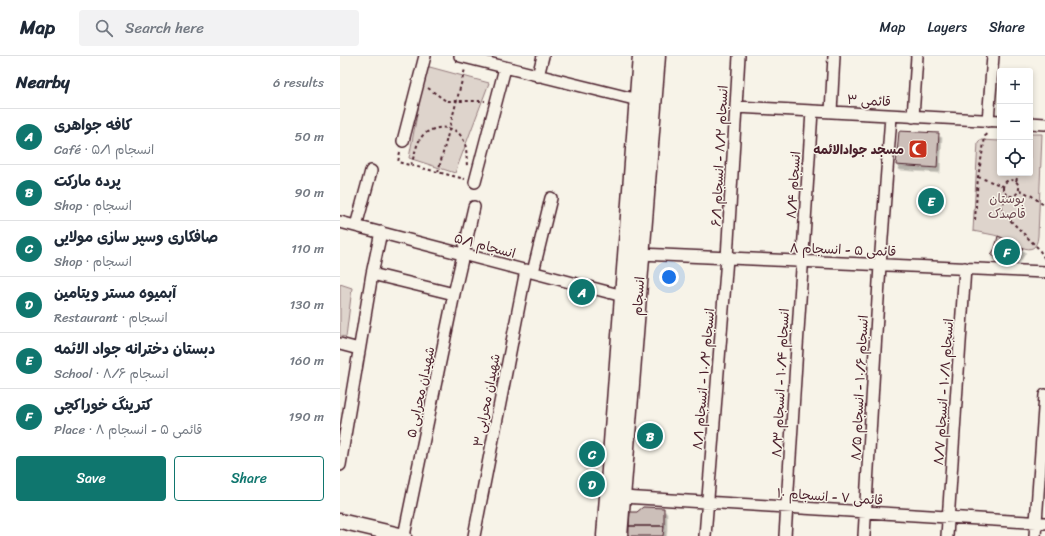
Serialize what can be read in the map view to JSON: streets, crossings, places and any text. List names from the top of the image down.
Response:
{
  "streets": {
    "main road": ["انسجام"],
    "street": [
      "قائمی ۳",
      "انسجام ۸/۲ - انسجام ۶/۱",
      "انسجام ۸/۴",
      "انسجام ۵/۱",
      "قائمی ۵ - انسجام ۸",
      "انسجام ۱۰/۲ - انسجام ۸/۱",
      "انسجام ۱۰/۴ - انسجام ۸/۳",
      "انسجام ۱۰/۶ - انسجام ۸/۵",
      "شهیدان محرابی ۵",
      "انسجام ۱۰/۸ - انسجام ۸/۷",
      "شهیدان محرابی ۳",
      "قائمی ۷ - انسجام ۱۰"
    ]
  },
  "crossings": [
    ["قائمی ۳", "انسجام ۸/۲ - انسجام ۶/۱"],
    ["قائمی ۳", "انسجام ۸/۴"],
    ["قائمی ۳", "انسجام ۱۰/۶ - انسجام ۸/۵"],
    ["انسجام ۸/۲ - انسجام ۶/۱", "قائمی ۵ - انسجام ۸"],
    ["انسجام ۸/۲ - انسجام ۶/۱", "انسجام ۱۰/۲ - انسجام ۸/۱"],
    ["انسجام ۸/۴", "قائمی ۵ - انسجام ۸"],
    ["انسجام ۸/۴", "انسجام ۱۰/۴ - انسجام ۸/۳"],
    ["انسجام ۵/۱", "انسجام"],
    ["انسجام ۵/۱", "شهیدان محرابی ۵"],
    ["انسجام ۵/۱", "شهیدان محرابی ۳"],
    ["قائمی ۵ - انسجام ۸", "انسجام"],
    ["قائمی ۵ - انسجام ۸", "انسجام ۱۰/۲ - انسجام ۸/۱"],
    ["قائمی ۵ - انسجام ۸", "انسجام ۱۰/۴ - انسجام ۸/۳"],
    ["قائمی ۵ - انسجام ۸", "انسجام ۱۰/۶ - انسجام ۸/۵"],
    ["قائمی ۵ - انسجام ۸", "انسجام ۱۰/۸ - انسجام ۸/۷"],
    ["انسجام", "قائمی ۷ - انسجام ۱۰"],
    ["انسجام ۱۰/۲ - انسجام ۸/۱", "قائمی ۷ - انسجام ۱۰"],
    ["انسجام ۱۰/۴ - انسجام ۸/۳", "قائمی ۷ - انسجام ۱۰"],
    ["انسجام ۱۰/۶ - انسجام ۸/۵", "قائمی ۷ - انسجام ۱۰"],
    ["انسجام ۱۰/۸ - انسجام ۸/۷", "قائمی ۷ - انسجام ۱۰"]
  ],
  "parks": ["بوستان قاصدک"],
  "places": {
    "mosque": ["مسجد جوادالائمه"]
  },
  "page": {
    "header": "Map",
    "search": "Search here",
    "nav": ["Map", "Layers", "Share"],
    "heading": ["Nearby", "6 results"],
    "map_buttons": ["+", "−"],
    "list": [
      {
        "mark": "A",
        "name": "کافه جواهری",
        "note": "Café · انسجام ۵/۱",
        "value": "50 m"
      },
      {
        "mark": "B",
        "name": "پرده مارکت",
        "note": "Shop · انسجام",
        "value": "90 m"
      },
      {
        "mark": "C",
        "name": "صافکاری وسپر سازی مولایی",
        "note": "Shop · انسجام",
        "value": "110 m"
      },
      {
        "mark": "D",
        "name": "آبمیوه مستر ویتامین",
        "note": "Restaurant · انسجام",
        "value": "130 m"
      },
      {
        "mark": "E",
        "name": "دبستان دخترانه جواد الائمه",
        "note": "School · انسجام ۸/۶",
        "value": "160 m"
      },
      {
        "mark": "F",
        "name": "کترینگ خوراکچی",
        "note": "Place · قائمی ۵ - انسجام ۸",
        "value": "190 m"
      }
    ],
    "pins": [
      "E",
      "F",
      "A",
      "B",
      "C",
      "D"
    ],
    "buttons": ["Save", "Share"]
  }
}
